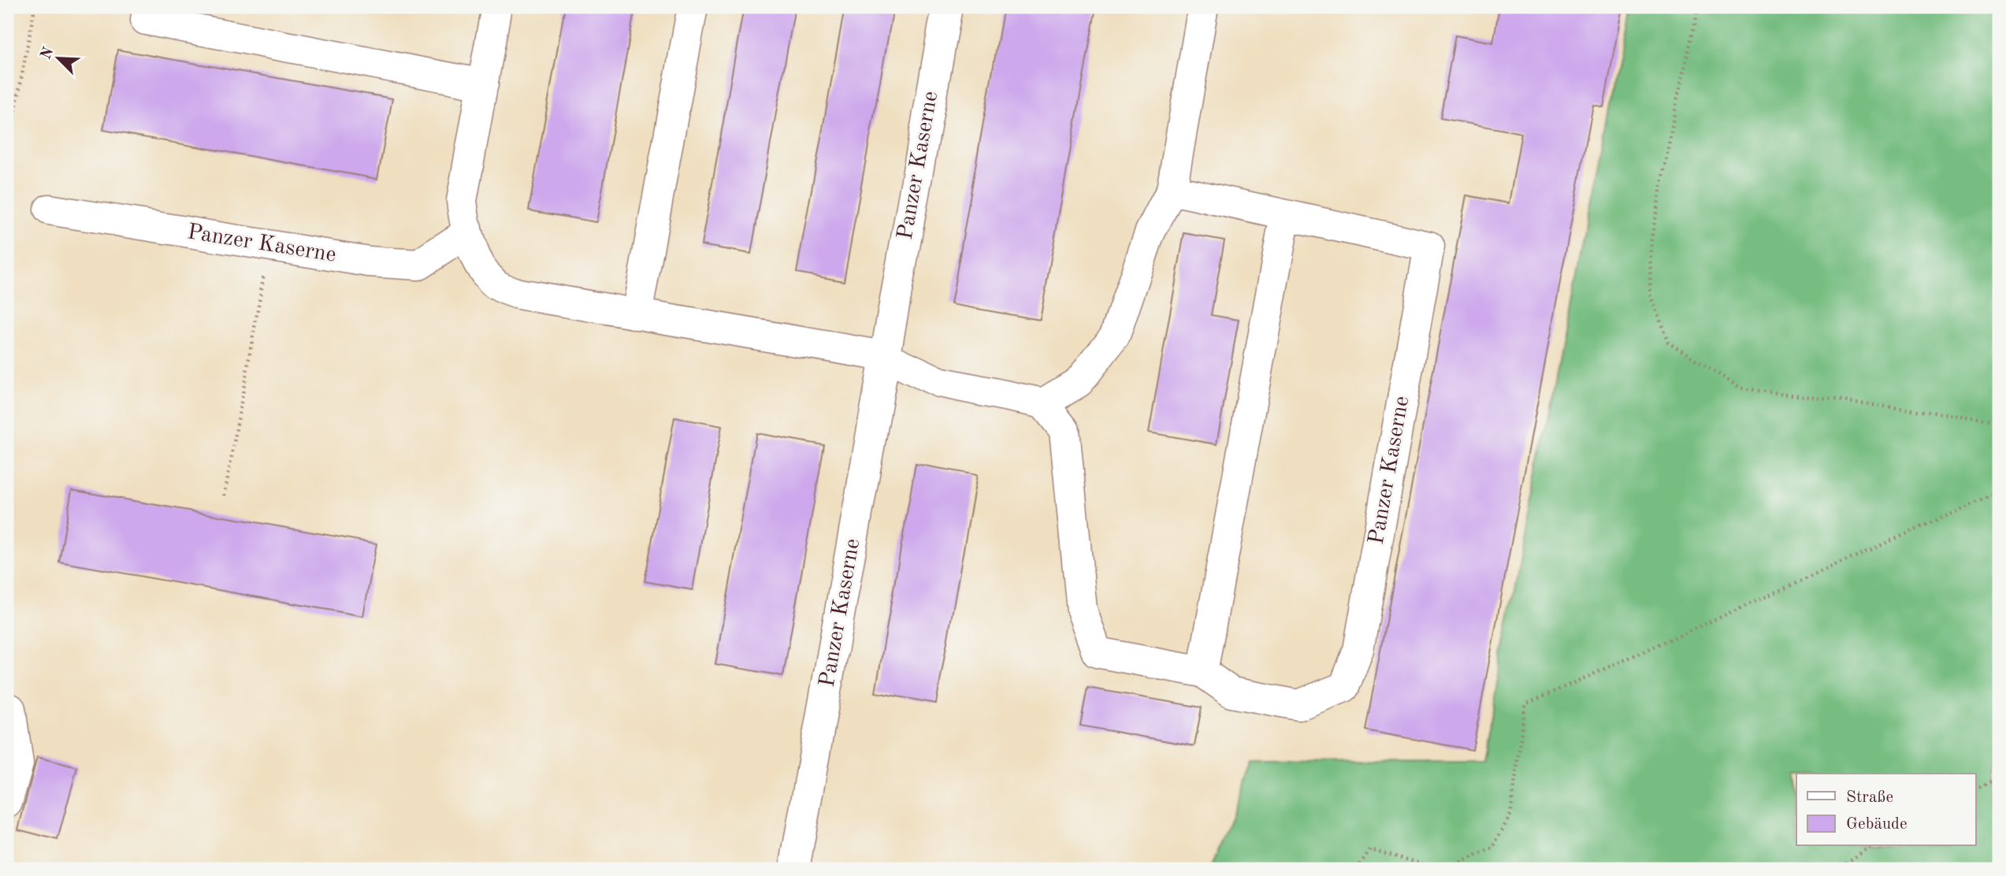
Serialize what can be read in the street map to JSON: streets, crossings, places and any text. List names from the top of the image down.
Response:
{
  "streets": {
    "street": ["Panzer Kaserne"]
  },
  "legend": ["Straße", "Gebäude"],
  "north": "top left"
}
